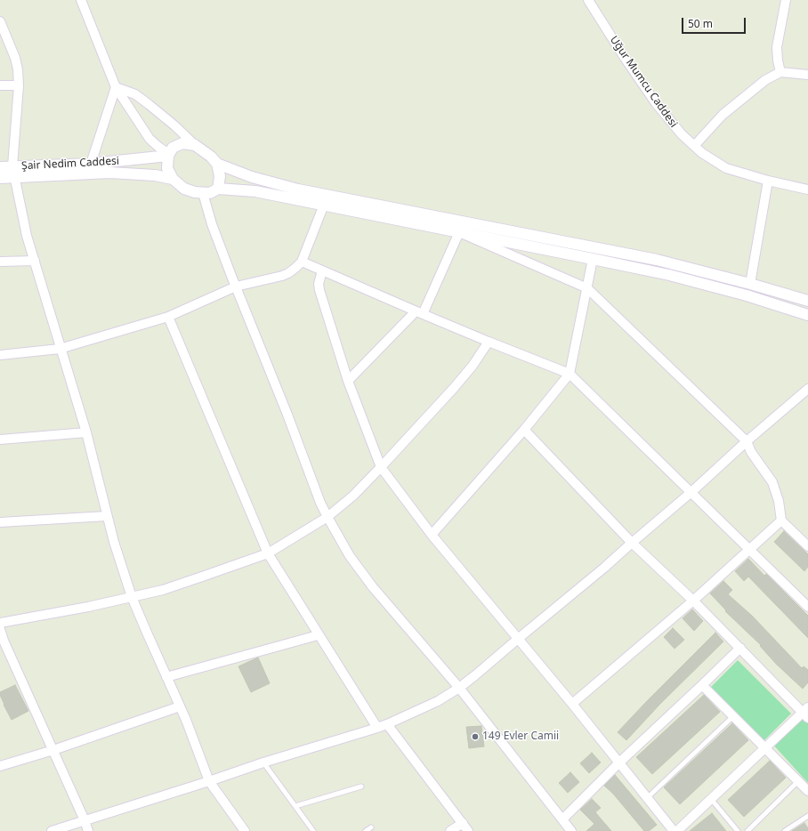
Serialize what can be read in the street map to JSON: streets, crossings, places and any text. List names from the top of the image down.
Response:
{
  "streets": {
    "street": ["Uğur Mumcu Caddesi", "Şair Nedim Caddesi"]
  },
  "places": ["149 Evler Camii"],
  "scale_bar": "50 m"
}
